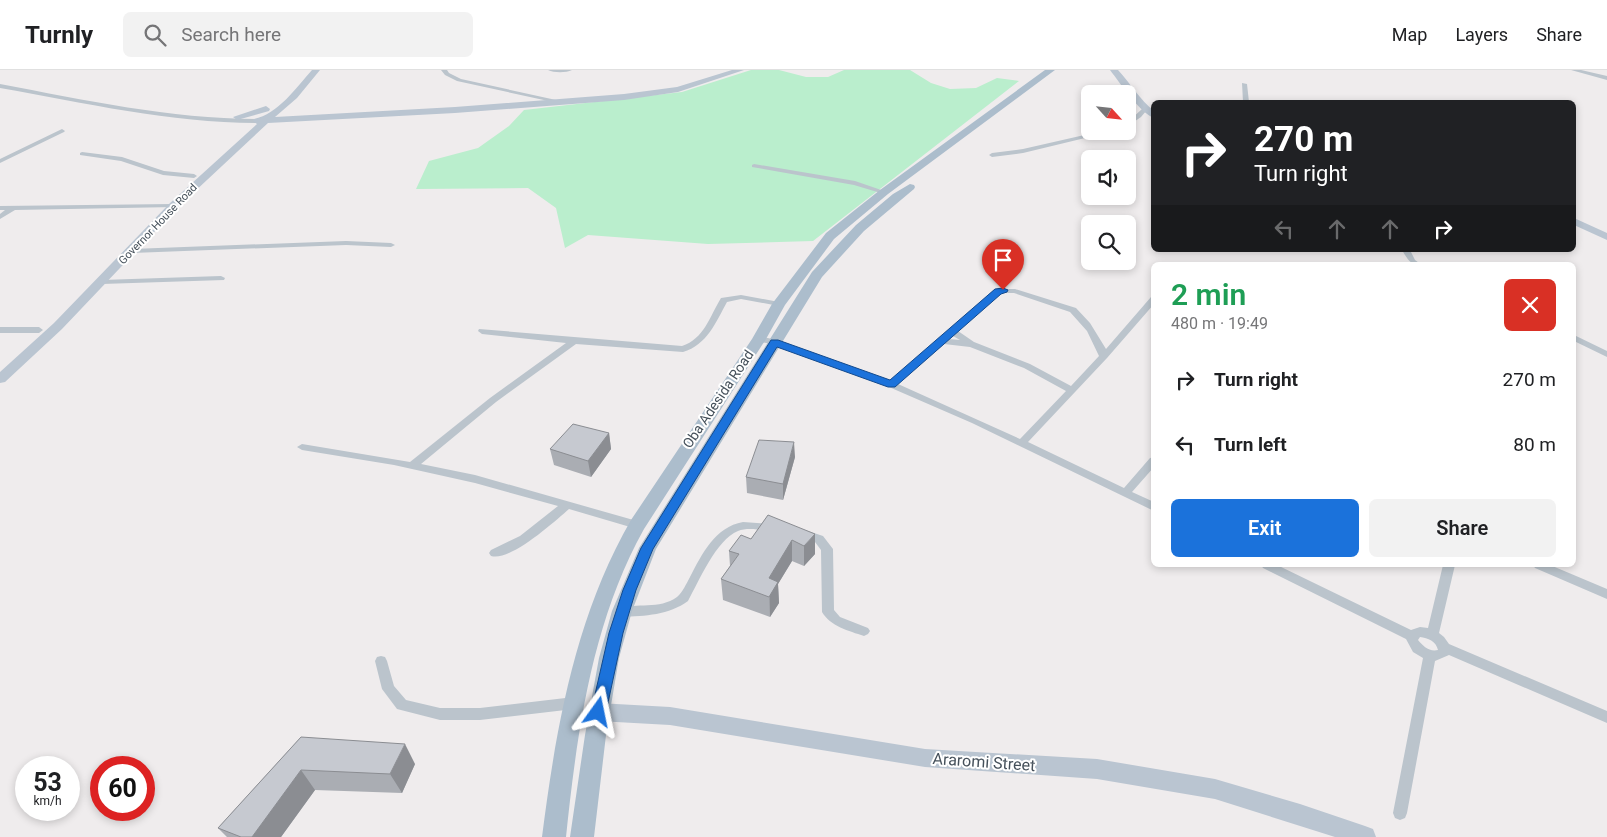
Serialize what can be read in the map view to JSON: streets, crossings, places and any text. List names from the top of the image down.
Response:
{
  "streets": {
    "main road": ["Oba Adesida Road"],
    "street": ["Governor House Road", "Araromi Street"]
  },
  "crossings": [
    ["Oba Adesida Road", "Araromi Street"]
  ],
  "north": "bottom right",
  "page": {
    "header": "Turnly",
    "search": "Search here",
    "nav": ["Map", "Layers", "Share"],
    "turn": ["270 m", "Turn right"],
    "heading": ["2 min", "480 m · 19:49"],
    "list": [
      {
        "name": "Turn right",
        "value": "270 m"
      },
      {
        "name": "Turn left",
        "value": "80 m"
      }
    ],
    "buttons": ["Exit", "Share"],
    "speed": "53 km/h",
    "limit": "60"
  }
}
